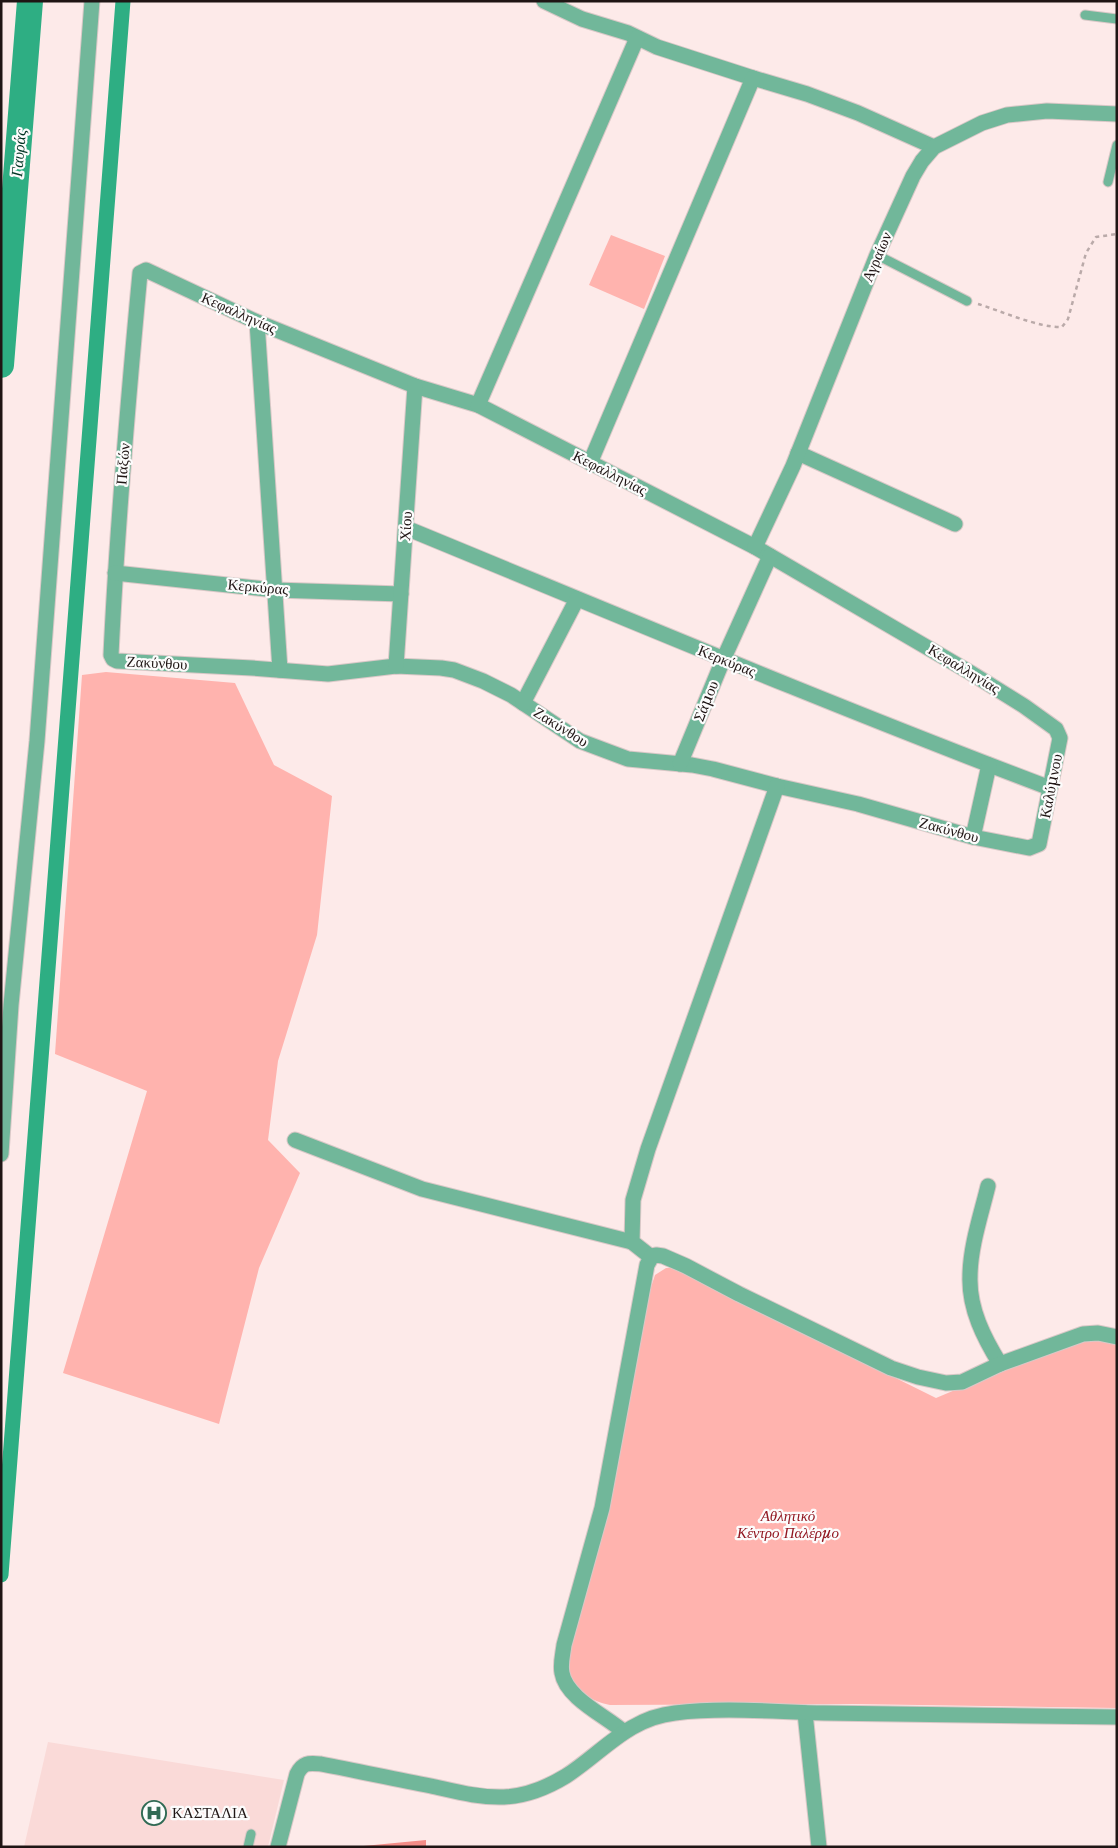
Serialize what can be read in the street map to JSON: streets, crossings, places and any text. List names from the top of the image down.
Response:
{
  "streets": {
    "street": [
      "Αγραίων",
      "Κεφαλληνίας",
      "Παξών",
      "Χίου",
      "Κερκύρας",
      "Ζακύνθου",
      "Σάμου",
      "Καλύμνου"
    ]
  },
  "crossings": [
    ["Αγραίων", "Κεφαλληνίας"],
    ["Κεφαλληνίας", "Παξών"],
    ["Κεφαλληνίας", "Χίου"],
    ["Κεφαλληνίας", "Σάμου"],
    ["Κεφαλληνίας", "Καλύμνου"],
    ["Παξών", "Κερκύρας"],
    ["Παξών", "Ζακύνθου"],
    ["Χίου", "Κερκύρας"],
    ["Χίου", "Ζακύνθου"],
    ["Κερκύρας", "Σάμου"],
    ["Κερκύρας", "Καλύμνου"],
    ["Ζακύνθου", "Σάμου"],
    ["Ζακύνθου", "Καλύμνου"]
  ],
  "water": ["Γαυράς"],
  "parks": ["Αθλητικό Κέντρο Παλέρμο"],
  "places": {
    "hospital": ["ΚΑΣΤΑΛΙΑ"]
  }
}
